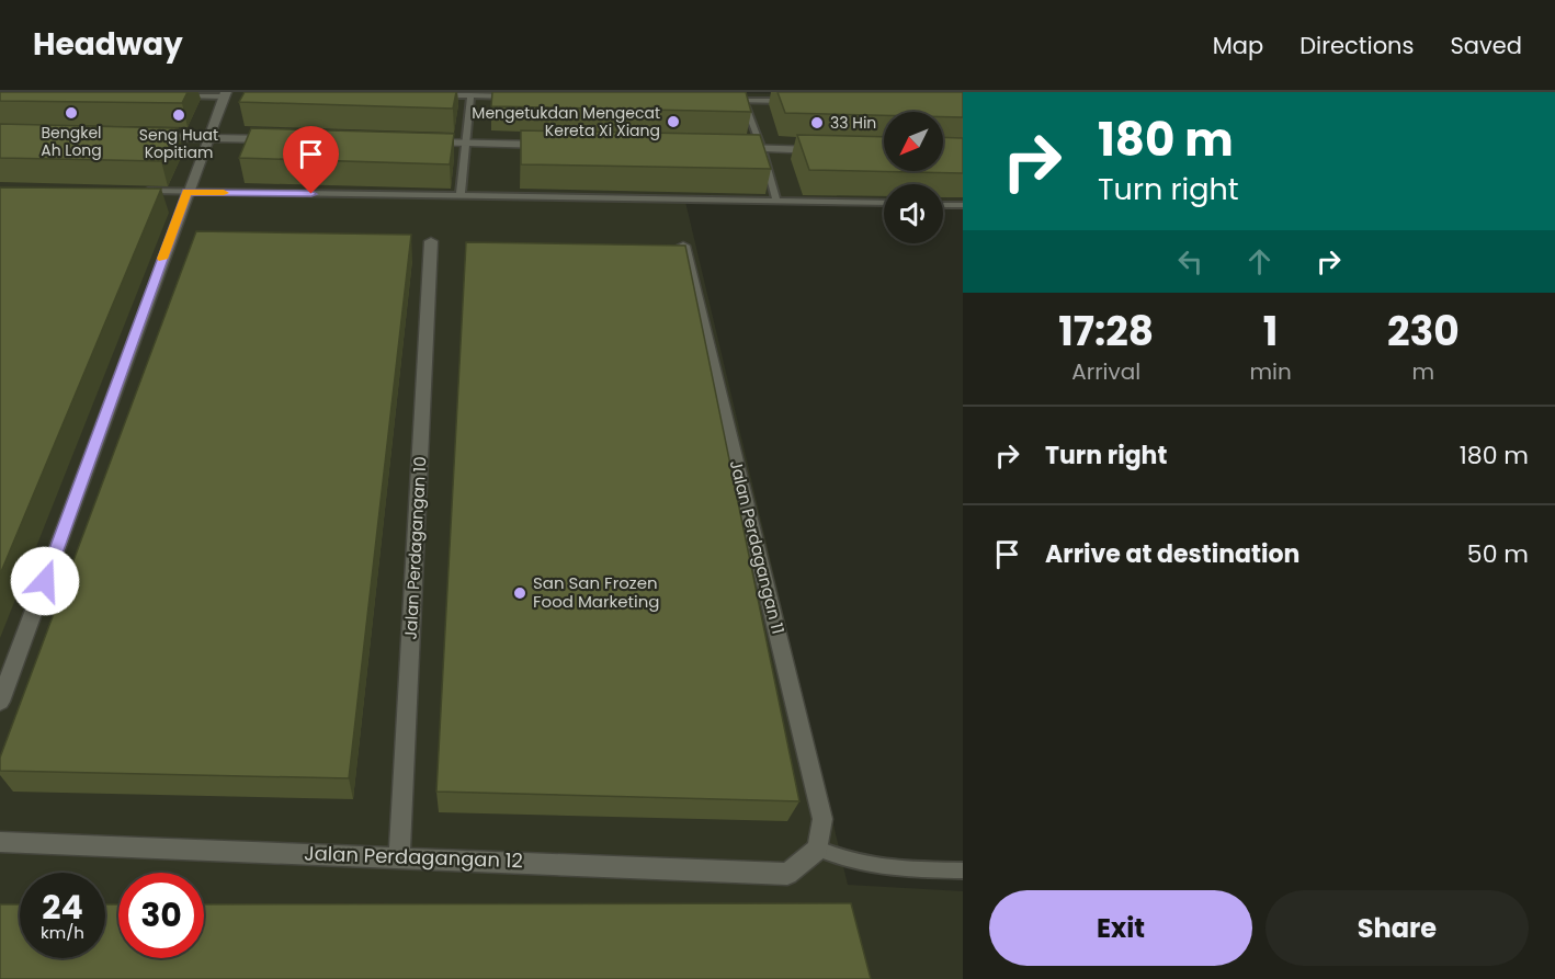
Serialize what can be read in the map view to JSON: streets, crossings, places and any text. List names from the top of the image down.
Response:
{
  "streets": {
    "street": ["Jalan Perdagangan 11", "Jalan Perdagangan 10", "Jalan Perdagangan 12"]
  },
  "crossings": [
    ["Jalan Perdagangan 11", "Jalan Perdagangan 12"],
    ["Jalan Perdagangan 10", "Jalan Perdagangan 12"]
  ],
  "places": [
    "Bengkel Ah Long",
    "Seng Huat Kopitiam",
    "Mengetukdan Mengecat Kereta Xi Xiang",
    "33 Hin",
    "San San Frozen Food Marketing"
  ],
  "north": "bottom left",
  "page": {
    "header": "Headway",
    "nav": ["Map", "Directions", "Saved"],
    "turn": ["180 m", "Turn right"],
    "eta": [
      "17:28",
      "Arrival",
      "1",
      "min",
      "230",
      "m"
    ],
    "list": [
      {
        "name": "Turn right",
        "value": "180 m"
      },
      {
        "name": "Arrive at destination",
        "value": "50 m"
      }
    ],
    "speed": "24 km/h",
    "limit": "30",
    "buttons": ["Exit", "Share"]
  }
}
